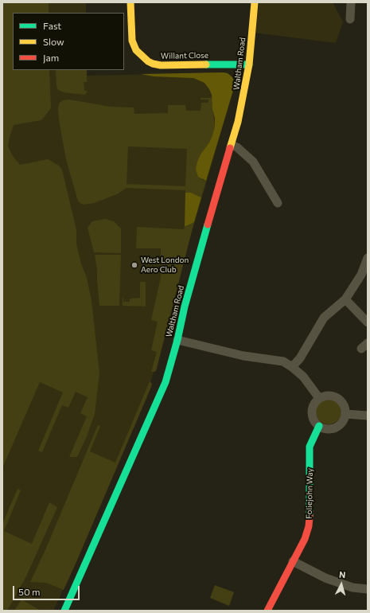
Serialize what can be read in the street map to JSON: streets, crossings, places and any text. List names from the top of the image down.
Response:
{
  "streets": {
    "street": ["Willant Close", "Waltham Road", "Foliejohn Way"]
  },
  "crossings": [
    ["Willant Close", "Waltham Road"]
  ],
  "places": ["West London Aero Club"],
  "legend": ["Fast", "Slow", "Jam"],
  "scale_bar": "50 m",
  "north": "top"
}
